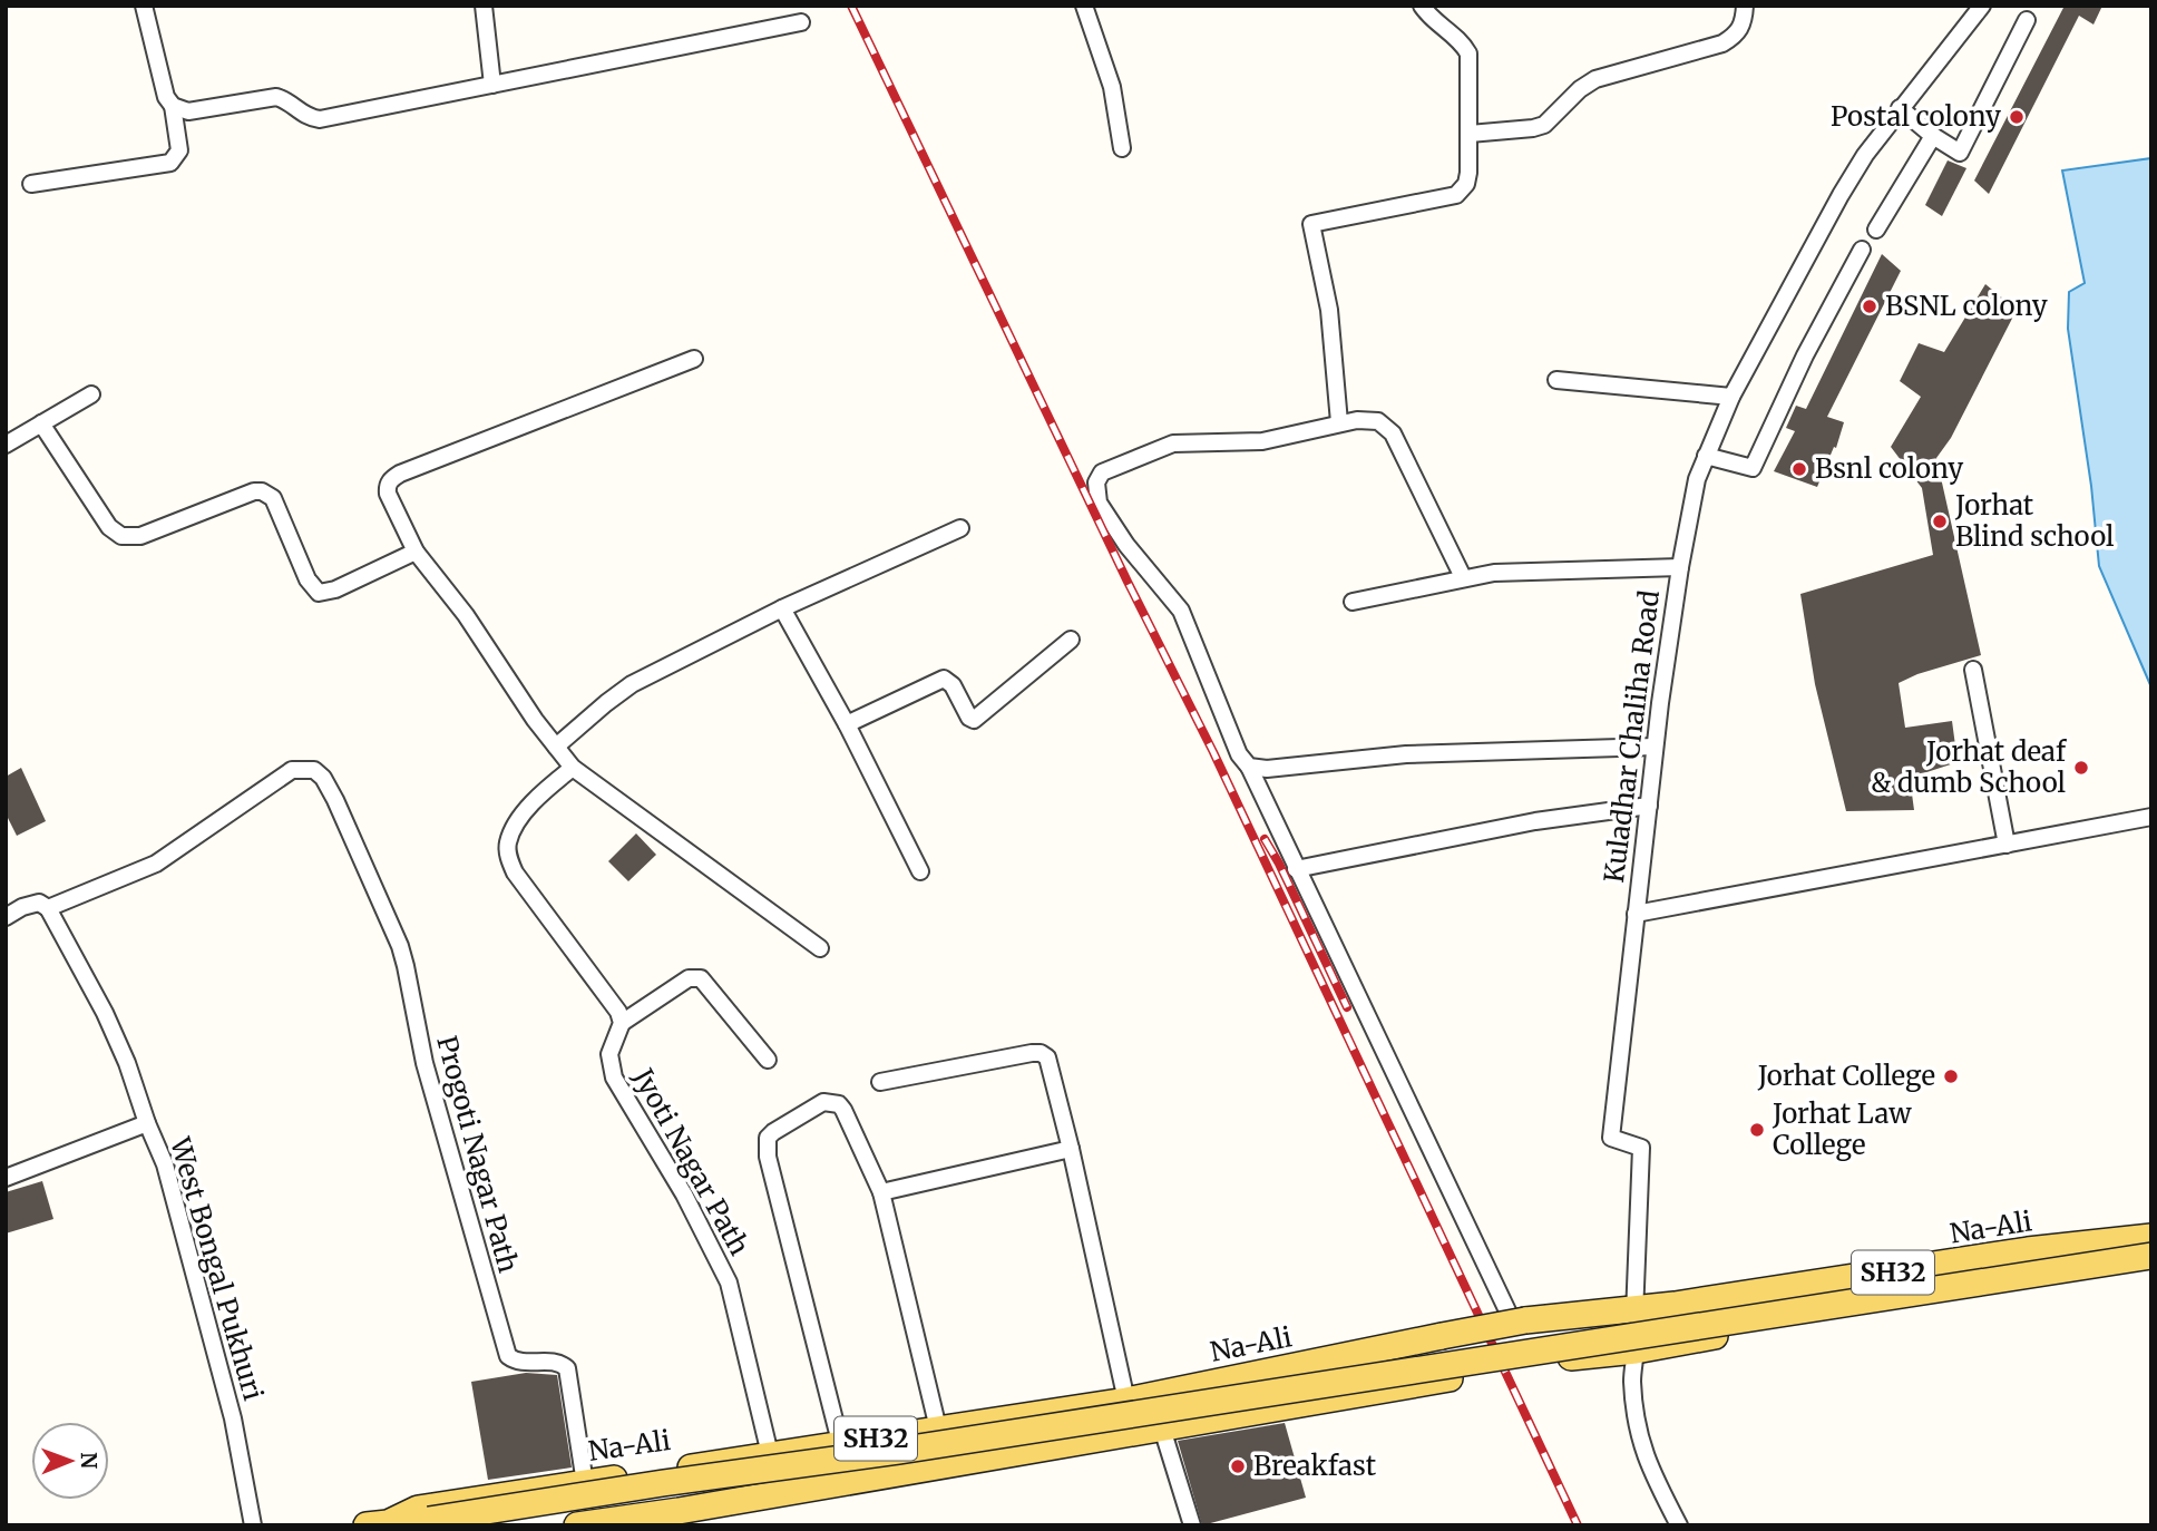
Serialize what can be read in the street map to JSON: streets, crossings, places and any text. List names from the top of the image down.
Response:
{
  "streets": {
    "main road": ["Na-Ali", "SH32"],
    "street": [
      "Kuladhar Chaliha Road",
      "Progoti Nagar Path",
      "Jyoti Nagar Path",
      "West Bongal Pukhuri"
    ]
  },
  "crossings": [
    ["Kuladhar Chaliha Road", "Na-Ali"],
    ["Progoti Nagar Path", "Na-Ali"],
    ["Progoti Nagar Path", "West Bongal Pukhuri"],
    ["Jyoti Nagar Path", "Na-Ali"]
  ],
  "places": [
    "Postal colony",
    "BSNL colony",
    "Bsnl colony",
    "Jorhat Blind school",
    "Jorhat deaf & dumb School",
    "Jorhat College",
    "Jorhat Law College",
    "Breakfast"
  ],
  "north": "right"
}
